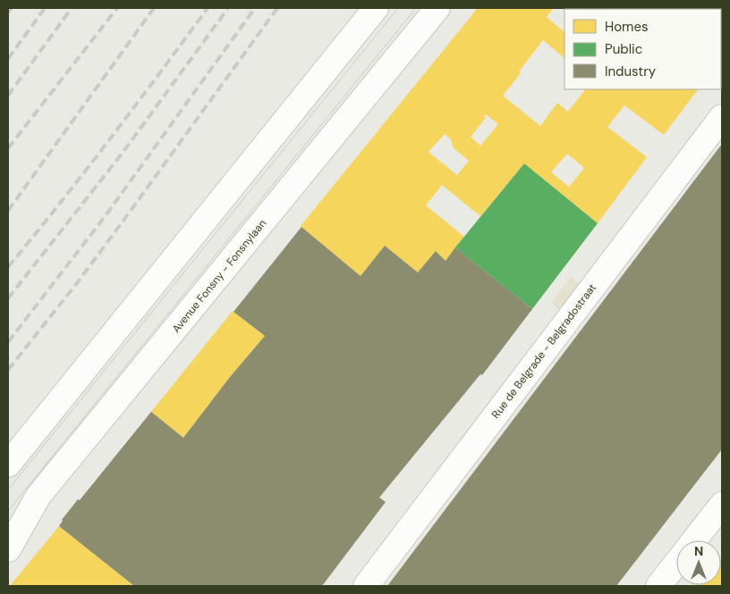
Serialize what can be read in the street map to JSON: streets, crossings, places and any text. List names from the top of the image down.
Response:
{
  "streets": {
    "main road": ["Avenue Fonsny - Fonsnylaan", "Rue de Belgrade - Belgradostraat"]
  },
  "legend": ["Homes", "Public", "Industry"],
  "north": "top"
}
